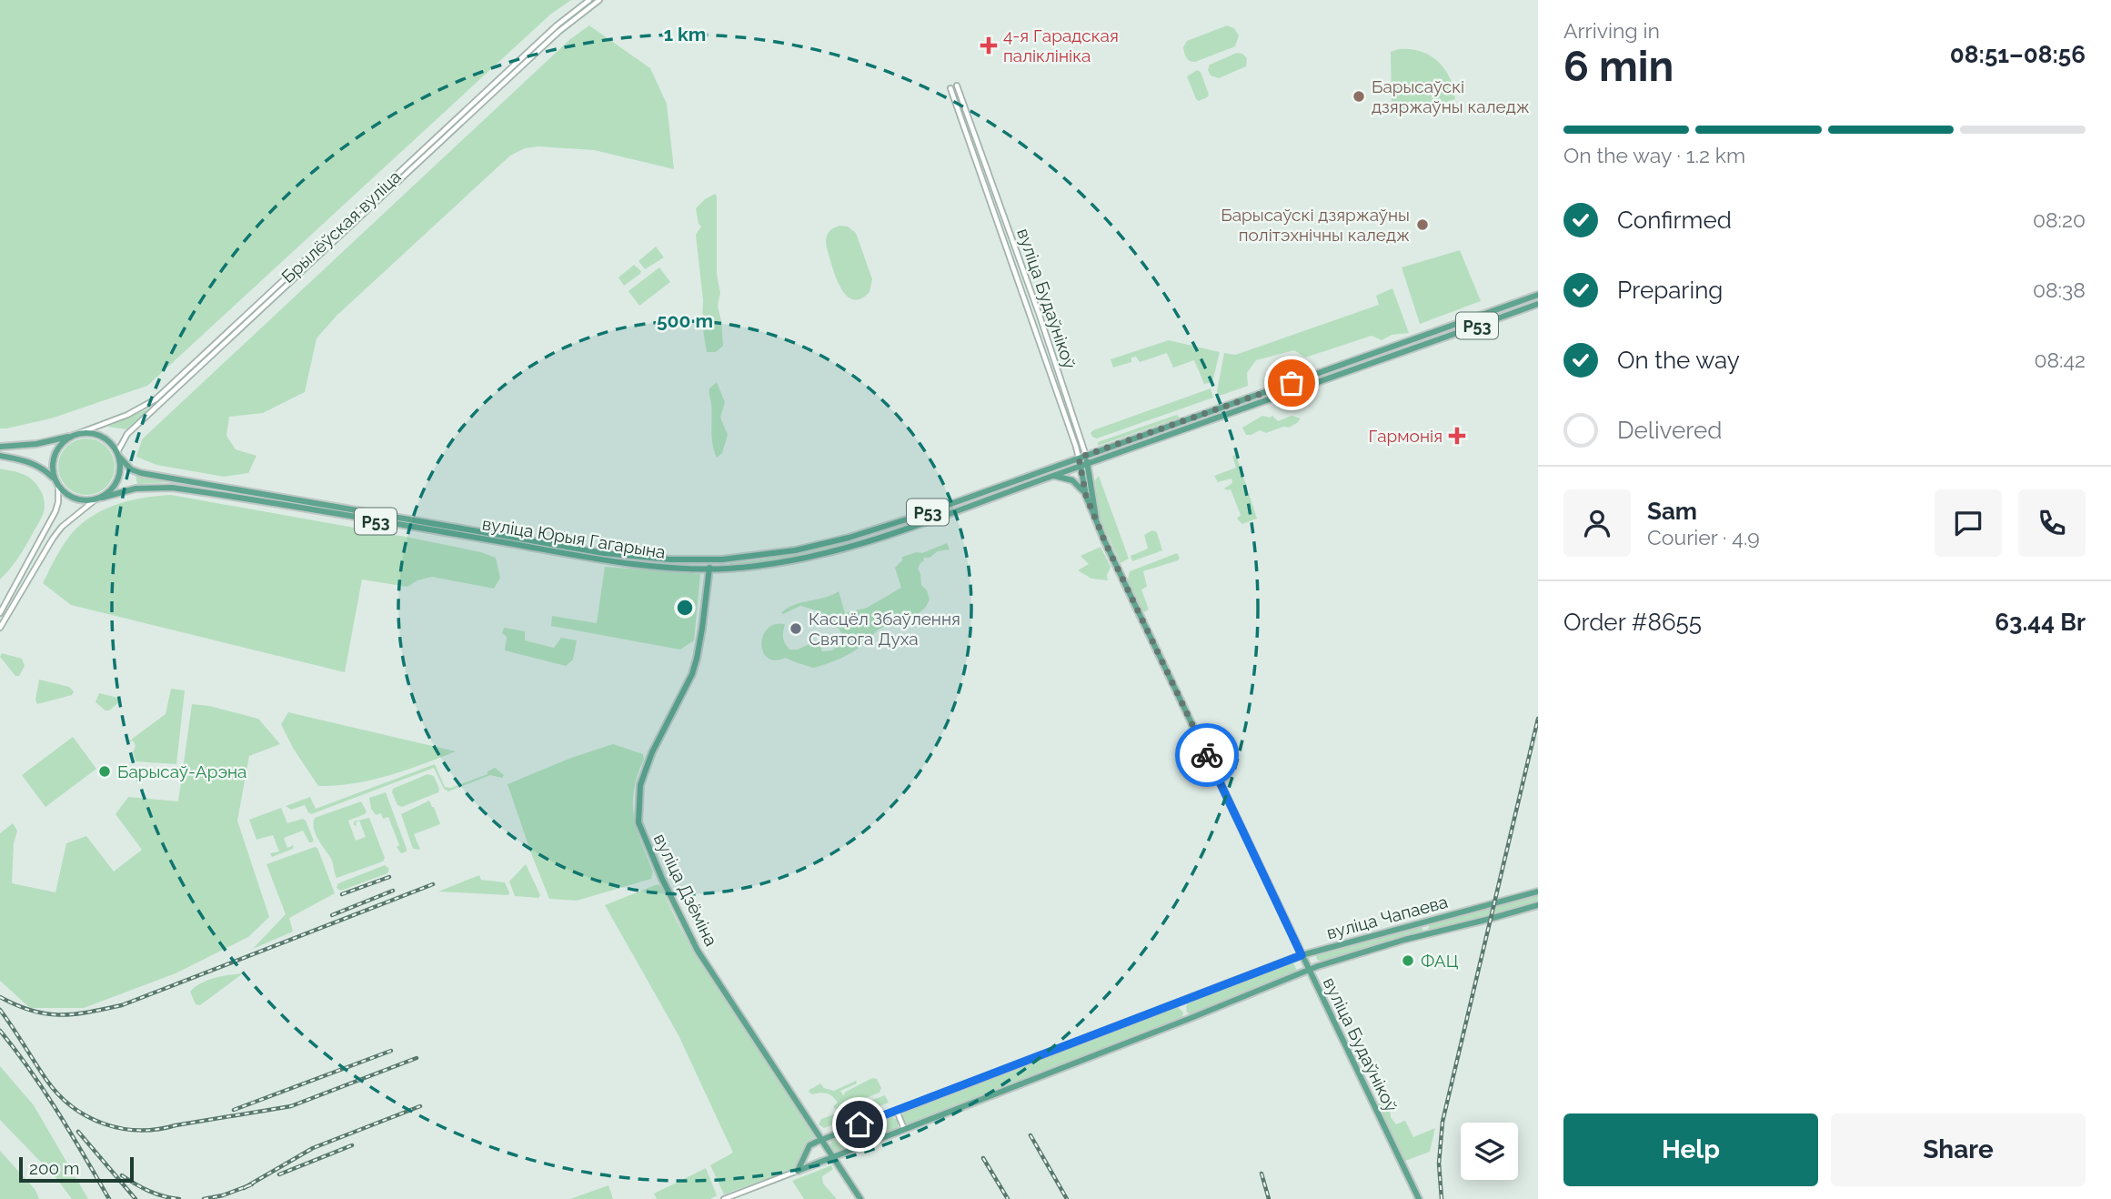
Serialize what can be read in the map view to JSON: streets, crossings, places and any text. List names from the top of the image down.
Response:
{
  "streets": {
    "main road": [
      "вуліца Будаўнікоў",
      "Р53",
      "вуліца Юрыя Гагарына",
      "вуліца Дзёміна",
      "вуліца Чапаева"
    ],
    "street": ["Брылёўская вуліца"]
  },
  "crossings": [
    ["Брылёўская вуліца", "вуліца Юрыя Гагарына"],
    ["вуліца Будаўнікоў", "вуліца Юрыя Гагарына"],
    ["вуліца Будаўнікоў", "вуліца Чапаева"],
    ["вуліца Юрыя Гагарына", "вуліца Дзёміна"],
    ["вуліца Дзёміна", "вуліца Чапаева"]
  ],
  "places": {
    "health": ["4-я Гарадская паліклініка", "Гармонія"],
    "other": [
      "Барысаўскі дзяржаўны каледж",
      "Барысаўскі дзяржаўны політэхнічны каледж",
      "Касцёл Збаўлення Святога Духа",
      "Барысаў-Арэна",
      "ФАЦ"
    ]
  },
  "scale_bar": "200 m",
  "page": {
    "heading": ["6 min", "Arriving in", "08:51–08:56"],
    "panel": [
      "Sam",
      "Courier · 4.9",
      "Order #8655",
      "63.44 Br"
    ],
    "bar": "On the way · 1.2 km",
    "list": [
      ["Confirmed", "08:20"],
      ["Preparing", "08:38"],
      ["On the way", "08:42"],
      "Delivered"
    ],
    "buttons": ["Help", "Share"],
    "scale": "200 m"
  },
  "rings": ["1 km", "500 m"]
}
